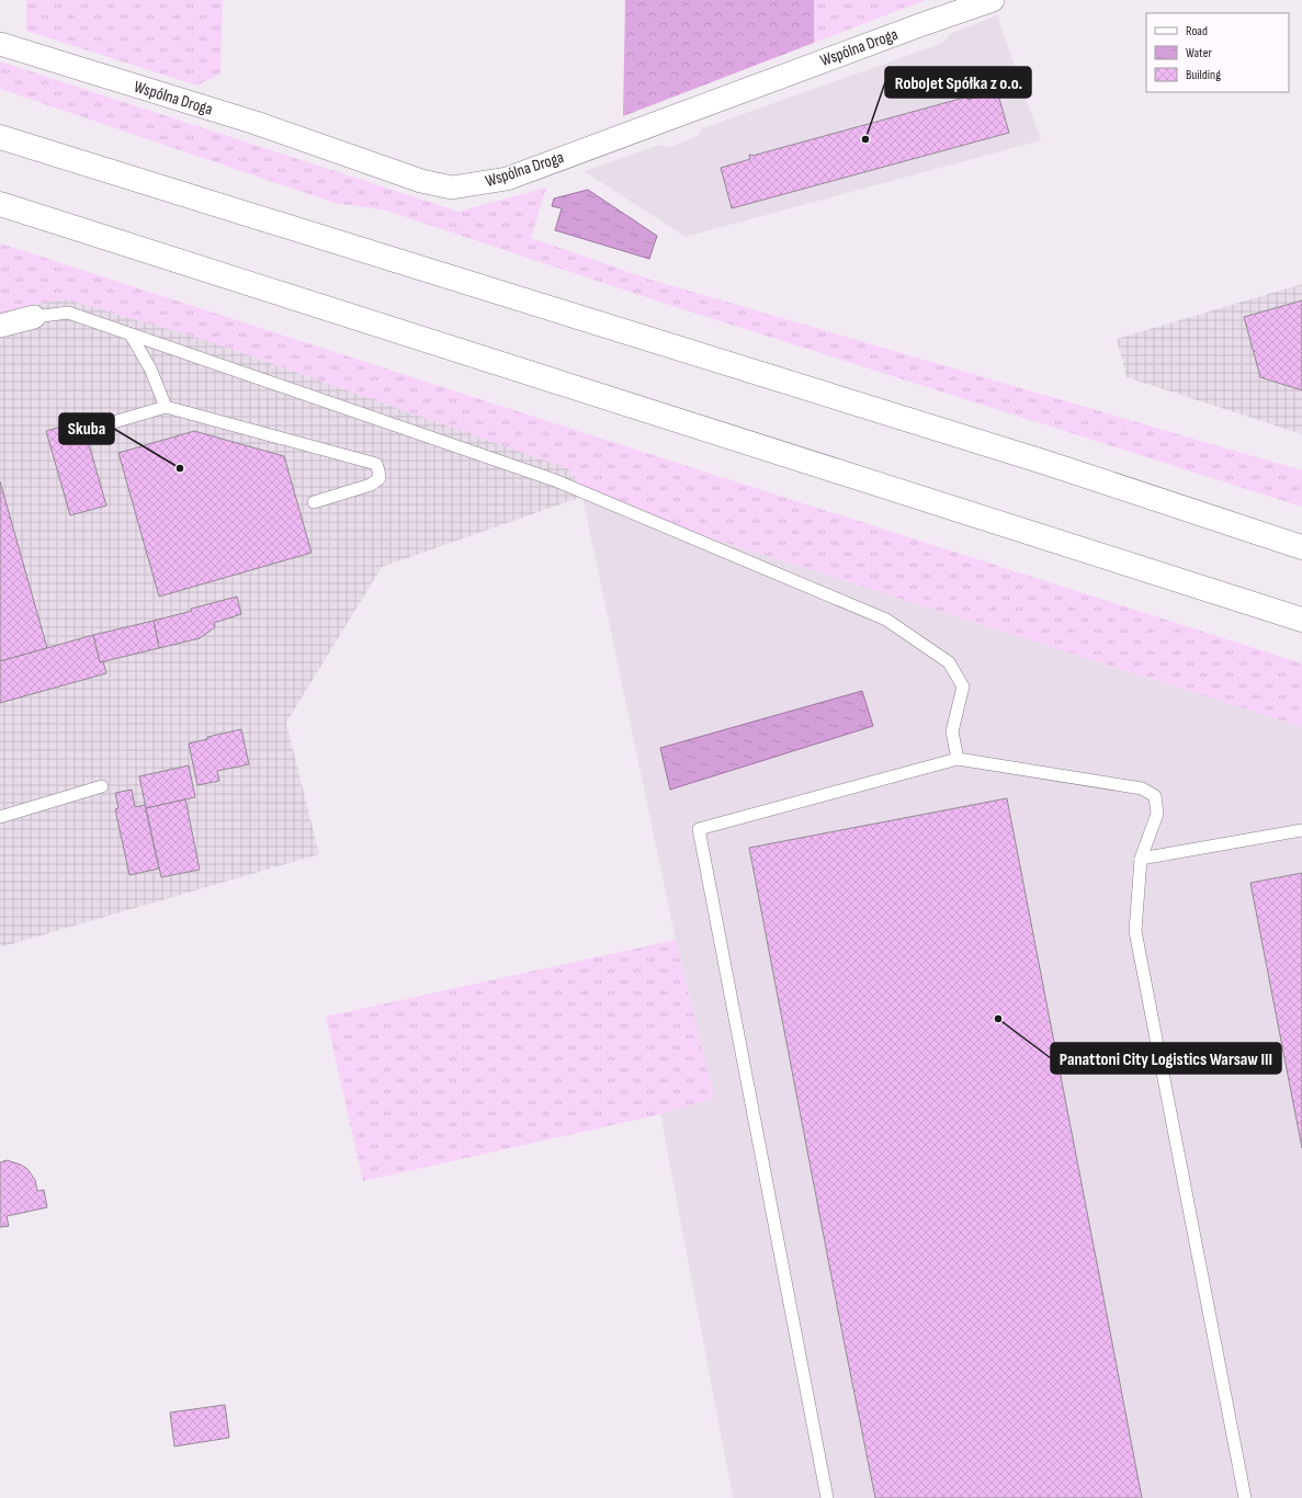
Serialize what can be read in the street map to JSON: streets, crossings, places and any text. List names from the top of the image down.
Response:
{
  "streets": {
    "street": ["Wspólna Droga"]
  },
  "places": ["RoboJet Spółka z o.o.", "Skuba", "Panattoni City Logistics Warsaw III"],
  "legend": ["Road", "Water", "Building"]
}
